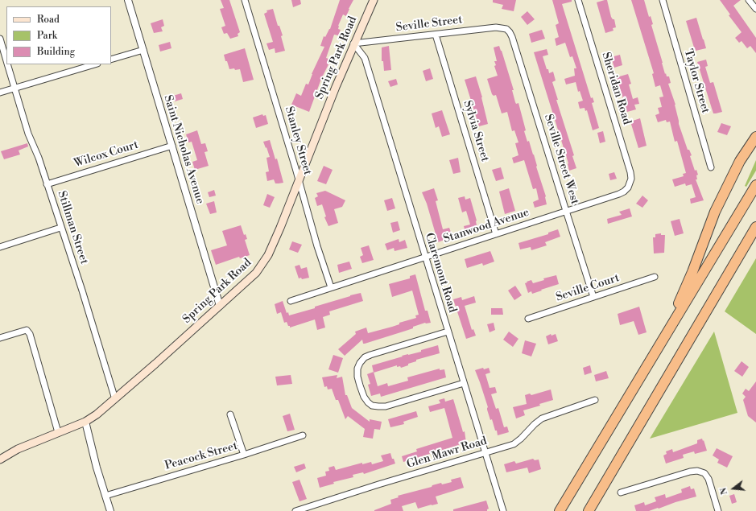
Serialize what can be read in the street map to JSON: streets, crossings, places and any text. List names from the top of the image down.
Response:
{
  "streets": {
    "main road": ["Spring Park Road"],
    "street": [
      "Seville Street",
      "Taylor Street",
      "Sheridan Road",
      "Sylvia Street",
      "Stanley Street",
      "Saint Nicholas Avenue",
      "Wilcox Court",
      "Seville Street West",
      "Stanwood Avenue",
      "Stillman Street",
      "Claremont Road",
      "Seville Court",
      "Glen Mawr Road",
      "Peacock Street"
    ]
  },
  "crossings": [
    ["Seville Street", "Spring Park Road"],
    ["Seville Street", "Sylvia Street"],
    ["Seville Street", "Seville Street West"],
    ["Seville Street", "Claremont Road"],
    ["Spring Park Road", "Stanley Street"],
    ["Spring Park Road", "Saint Nicholas Avenue"],
    ["Spring Park Road", "Stillman Street"],
    ["Spring Park Road", "Claremont Road"],
    ["Sheridan Road", "Stanwood Avenue"],
    ["Sylvia Street", "Stanwood Avenue"],
    ["Stanley Street", "Stanwood Avenue"],
    ["Saint Nicholas Avenue", "Wilcox Court"],
    ["Wilcox Court", "Stillman Street"],
    ["Seville Street West", "Stanwood Avenue"],
    ["Seville Street West", "Seville Court"],
    ["Stanwood Avenue", "Claremont Road"],
    ["Claremont Road", "Glen Mawr Road"]
  ],
  "legend": ["Road", "Park", "Building"],
  "north": "left"
}
